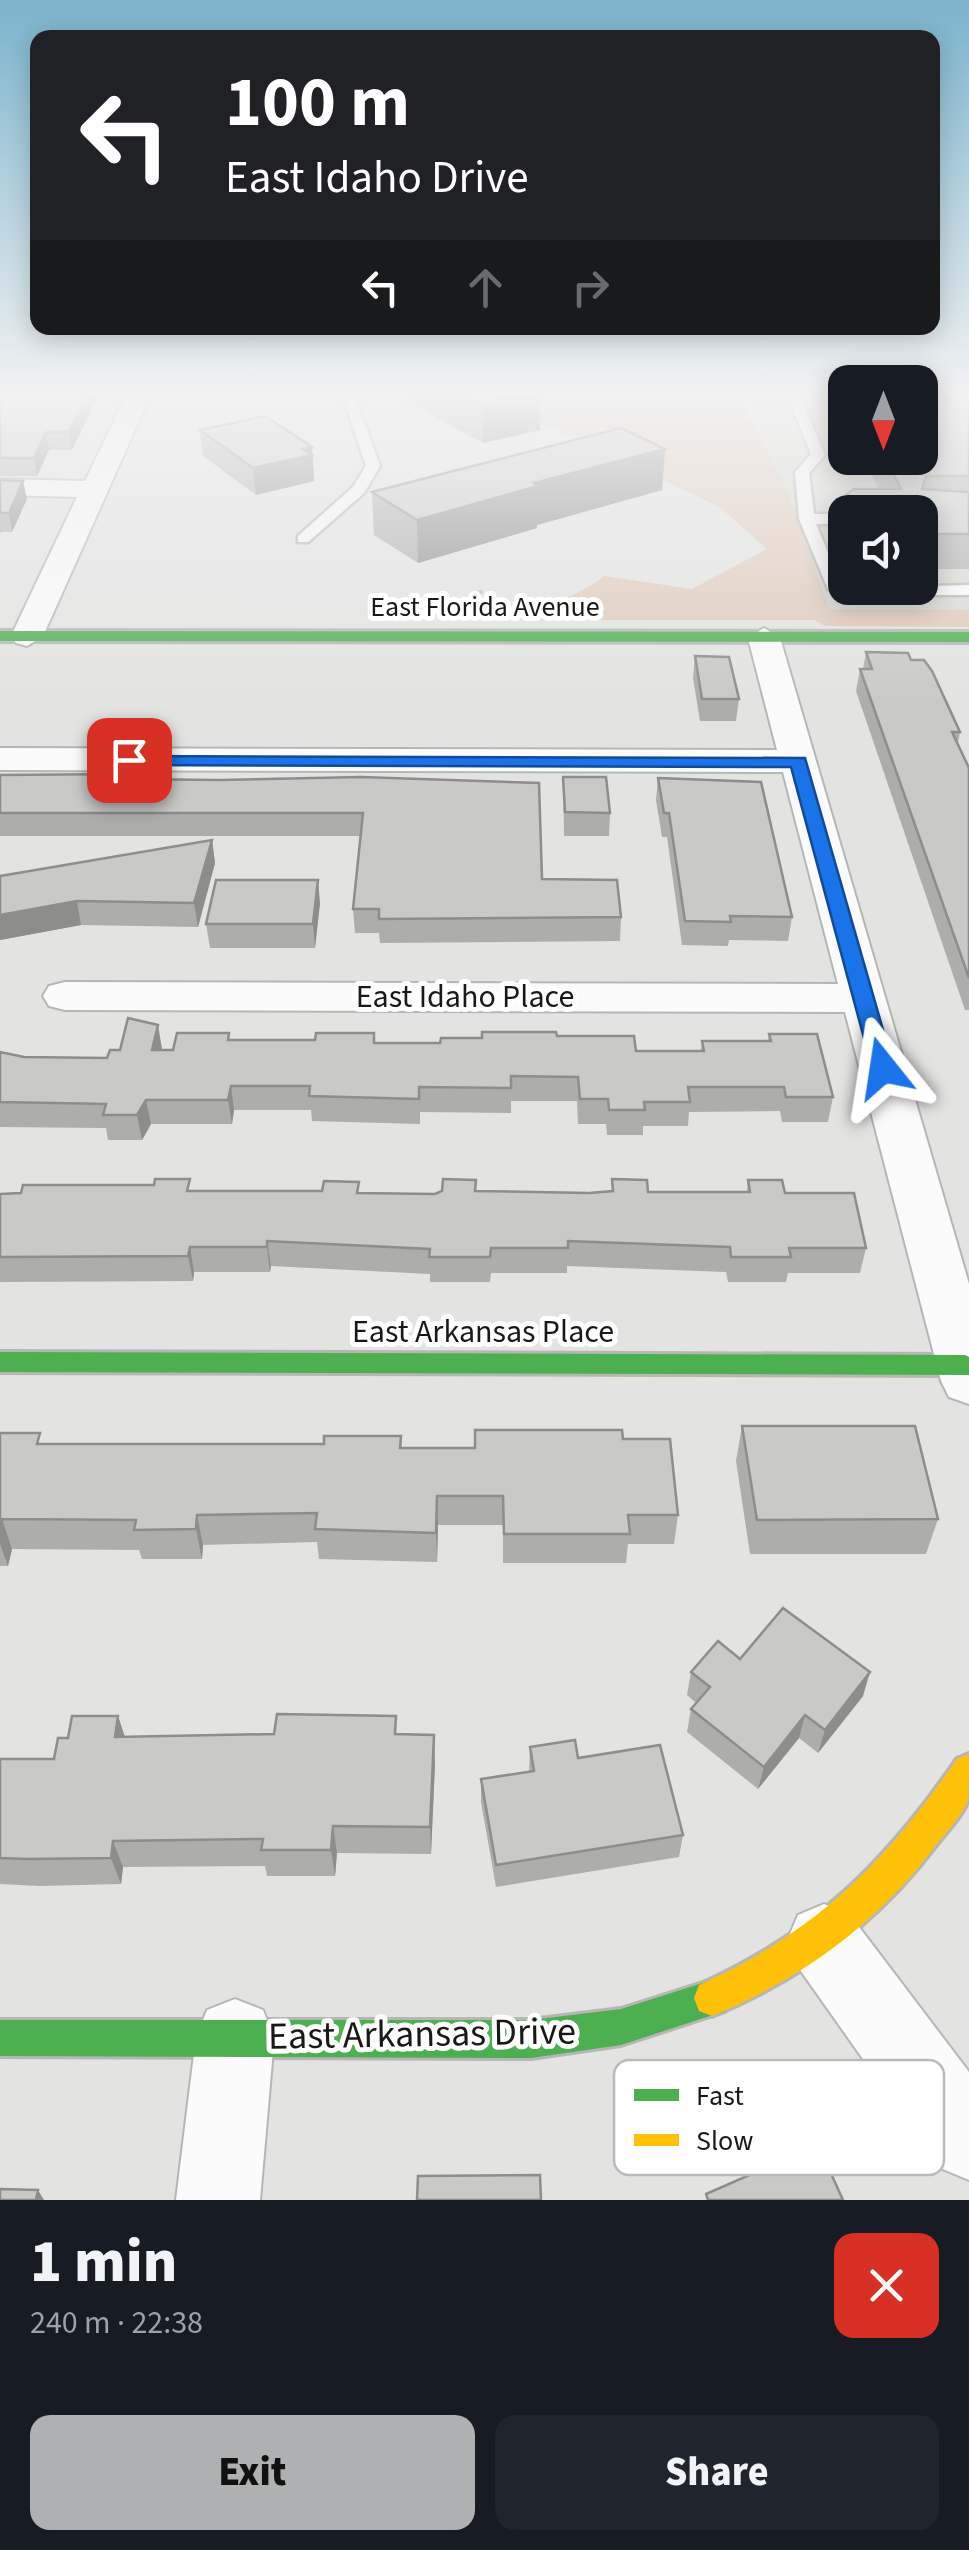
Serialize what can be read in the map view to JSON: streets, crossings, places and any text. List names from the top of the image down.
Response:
{
  "streets": {
    "street": [
      "East Florida Avenue",
      "East Idaho Place",
      "East Arkansas Place",
      "East Arkansas Drive"
    ]
  },
  "legend": ["Fast", "Slow"],
  "north": "bottom",
  "page": {
    "turn": ["100 m", "East Idaho Drive"],
    "heading": ["1 min", "240 m · 22:38"],
    "buttons": ["Exit", "Share"]
  }
}
